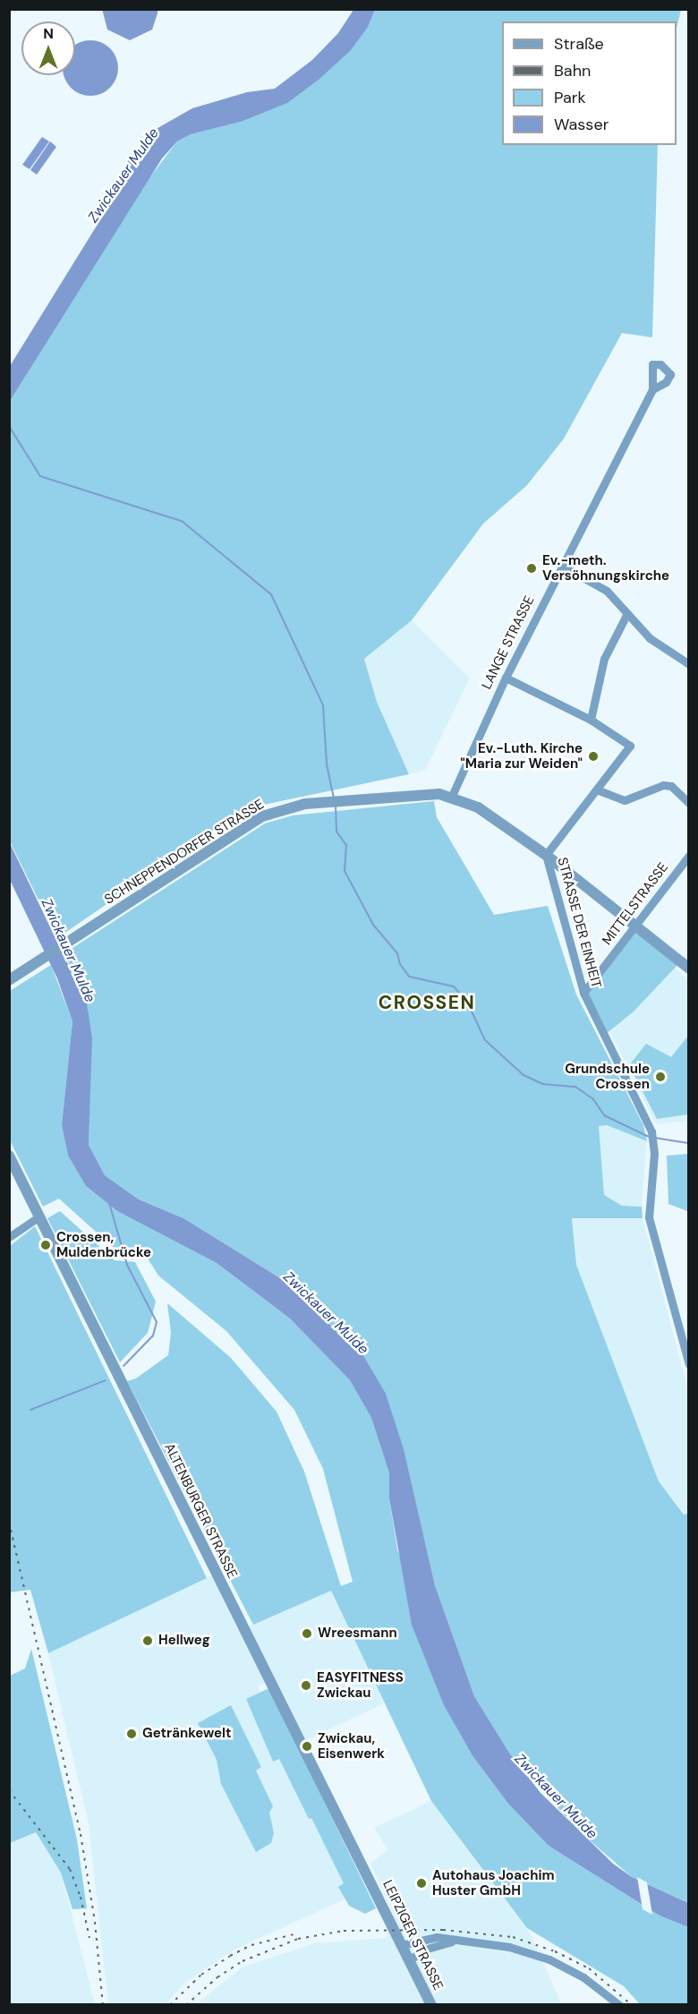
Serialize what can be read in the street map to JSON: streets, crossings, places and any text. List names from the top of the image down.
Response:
{
  "streets": {
    "street": [
      "LANGE STRASSE",
      "SCHNEPPENDORFER STRASSE",
      "MITTELSTRASSE",
      "STRASSE DER EINHEIT",
      "ALTENBURGER STRASSE",
      "LEIPZIGER STRASSE"
    ]
  },
  "crossings": [
    ["LANGE STRASSE", "SCHNEPPENDORFER STRASSE"],
    ["SCHNEPPENDORFER STRASSE", "MITTELSTRASSE"],
    ["SCHNEPPENDORFER STRASSE", "STRASSE DER EINHEIT"],
    ["MITTELSTRASSE", "STRASSE DER EINHEIT"],
    ["ALTENBURGER STRASSE", "LEIPZIGER STRASSE"]
  ],
  "districts": ["CROSSEN"],
  "water": ["Zwickauer Mulde"],
  "places": [
    "Ev.-meth. Versöhnungskirche",
    "Ev.-Luth. Kirche \"Maria zur Weiden\"",
    "Grundschule Crossen",
    "Crossen, Muldenbrücke",
    "Wreesmann",
    "Hellweg",
    "EASYFITNESS Zwickau",
    "Getränkewelt",
    "Zwickau, Eisenwerk",
    "Autohaus Joachim Huster GmbH"
  ],
  "legend": [
    "Straße",
    "Bahn",
    "Park",
    "Wasser"
  ],
  "north": "top"
}
